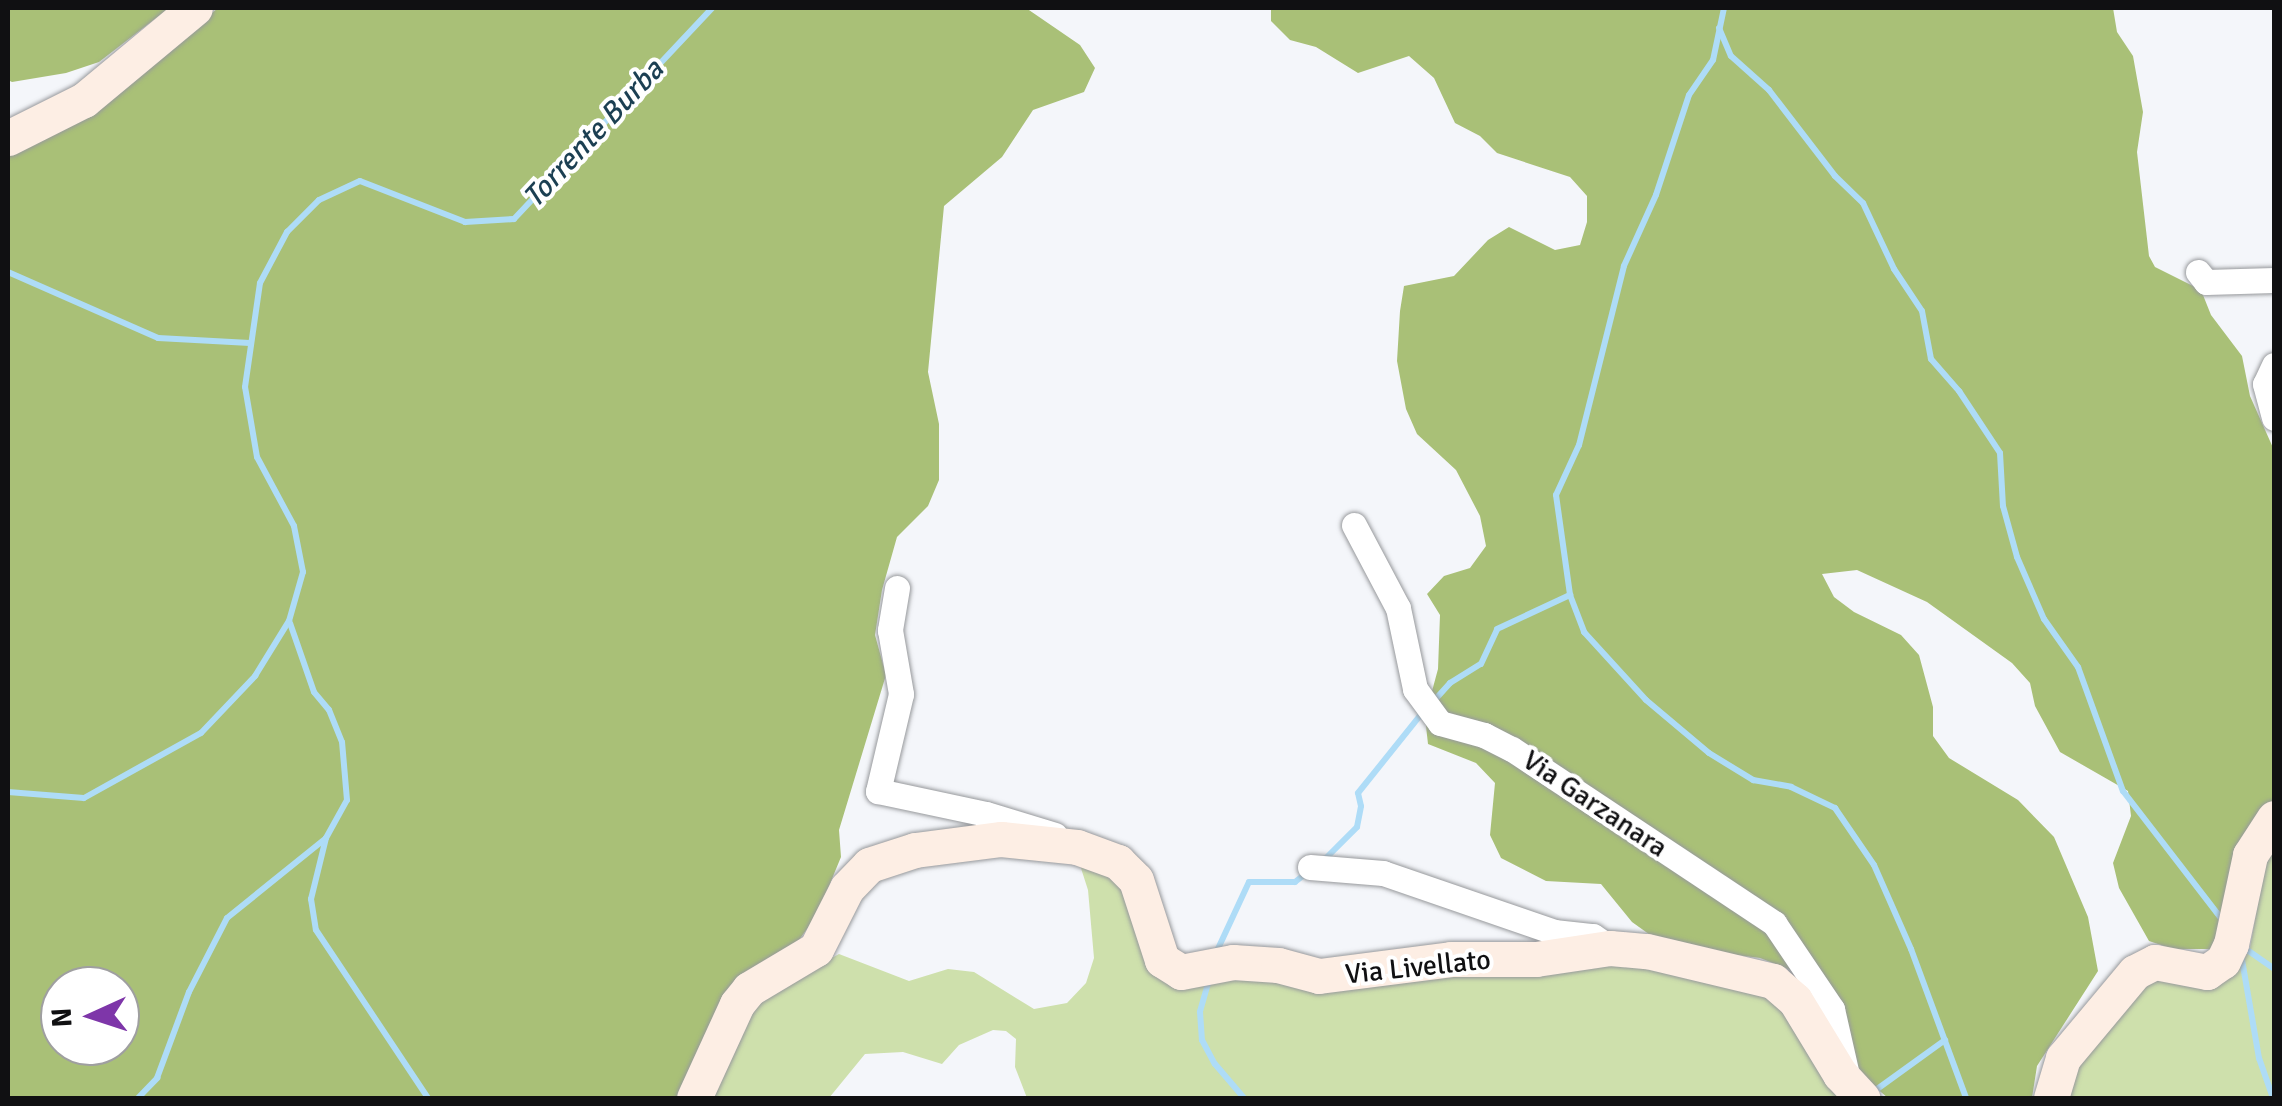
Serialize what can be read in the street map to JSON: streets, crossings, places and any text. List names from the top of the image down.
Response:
{
  "streets": {
    "main road": ["Via Livellato"],
    "street": ["Via Garzanara"]
  },
  "crossings": [
    ["Via Garzanara", "Via Livellato"]
  ],
  "water": ["Torrente Burba"],
  "north": "left"
}
